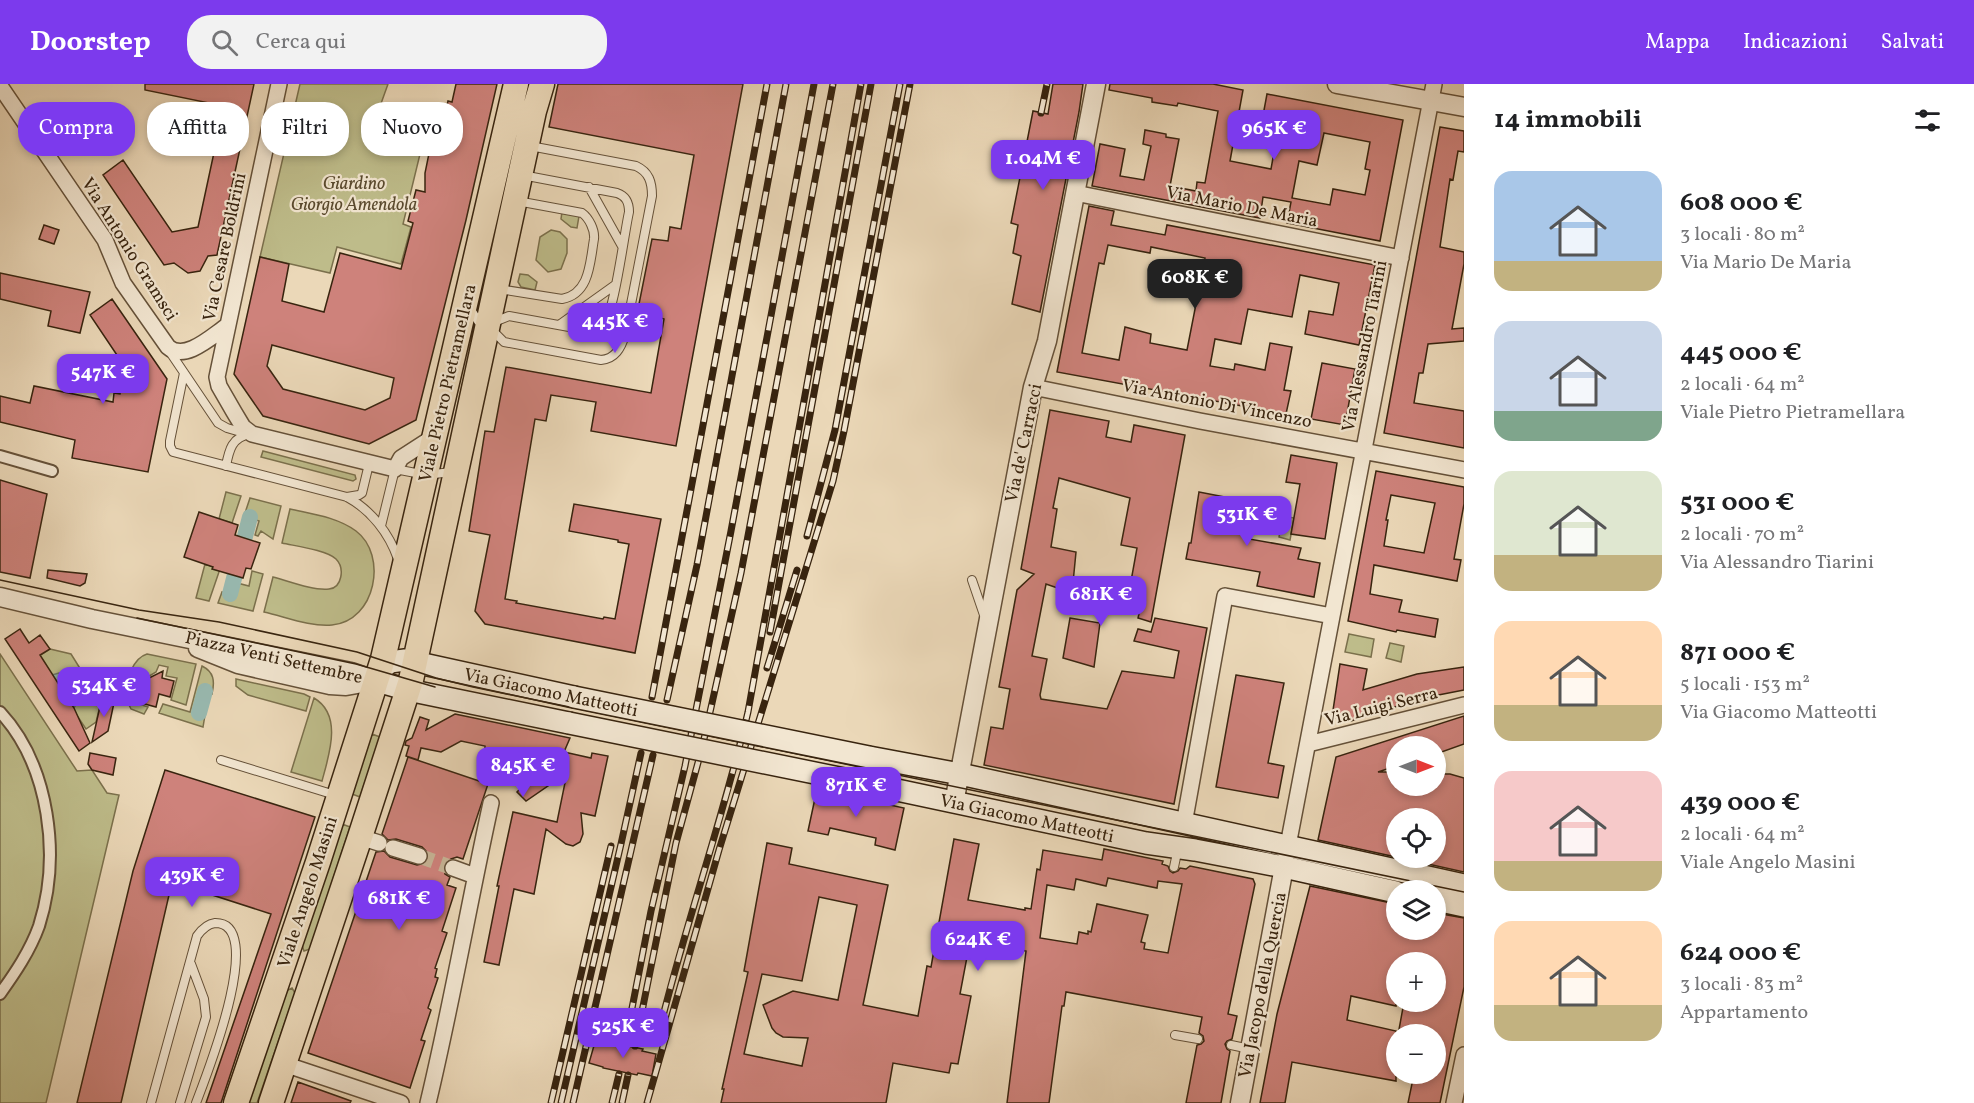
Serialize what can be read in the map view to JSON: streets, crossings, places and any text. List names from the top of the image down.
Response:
{
  "streets": {
    "main road": ["Viale Pietro Pietramellara", "Via Giacomo Matteotti", "Viale Angelo Masini"],
    "street": [
      "Via Mario De Maria",
      "Via Cesare Boldrini",
      "Via Antonio Gramsci",
      "Via Alessandro Tiarini",
      "Via Antonio Di Vincenzo",
      "Via de' Carracci",
      "Piazza Venti Settembre",
      "Via Luigi Serra",
      "Via Jacopo della Quercia"
    ]
  },
  "crossings": [
    ["Via Mario De Maria", "Via Alessandro Tiarini"],
    ["Via Mario De Maria", "Via de' Carracci"],
    ["Via Cesare Boldrini", "Via Antonio Gramsci"],
    ["Via Alessandro Tiarini", "Via Antonio Di Vincenzo"],
    ["Via Alessandro Tiarini", "Via Giacomo Matteotti"],
    ["Via Alessandro Tiarini", "Via Luigi Serra"],
    ["Via Alessandro Tiarini", "Via Jacopo della Quercia"],
    ["Viale Pietro Pietramellara", "Piazza Venti Settembre"],
    ["Viale Pietro Pietramellara", "Via Giacomo Matteotti"],
    ["Viale Pietro Pietramellara", "Viale Angelo Masini"],
    ["Via Antonio Di Vincenzo", "Via de' Carracci"],
    ["Via de' Carracci", "Via Giacomo Matteotti"],
    ["Piazza Venti Settembre", "Via Giacomo Matteotti"],
    ["Piazza Venti Settembre", "Viale Angelo Masini"],
    ["Via Giacomo Matteotti", "Viale Angelo Masini"],
    ["Via Giacomo Matteotti", "Via Jacopo della Quercia"]
  ],
  "parks": ["Giardino Giorgio Amendola"],
  "north": "right",
  "page": {
    "header": "Doorstep",
    "search": "Cerca qui",
    "nav": ["Mappa", "Indicazioni", "Salvati"],
    "heading": "14 immobili",
    "chip": [
      "Compra",
      "Affitta",
      "Filtri",
      "Nuovo"
    ],
    "price": [
      "965K €",
      "1.04M €",
      "608K €",
      "445K €",
      "547K €",
      "531K €",
      "681K €",
      "534K €",
      "845K €",
      "871K €",
      "439K €",
      "681K €",
      "624K €",
      "525K €"
    ],
    "list": [
      {
        "name": "608 000 €",
        "note": "3 locali · 80 m² · Via Mario De Maria"
      },
      {
        "name": "445 000 €",
        "note": "2 locali · 64 m² · Viale Pietro Pietramellara"
      },
      {
        "name": "531 000 €",
        "note": "2 locali · 70 m² · Via Alessandro Tiarini"
      },
      {
        "name": "871 000 €",
        "note": "5 locali · 153 m² · Via Giacomo Matteotti"
      },
      {
        "name": "439 000 €",
        "note": "2 locali · 64 m² · Viale Angelo Masini"
      },
      {
        "name": "624 000 €",
        "note": "3 locali · 83 m² · Appartamento"
      }
    ],
    "map_buttons": ["+", "−"]
  }
}
